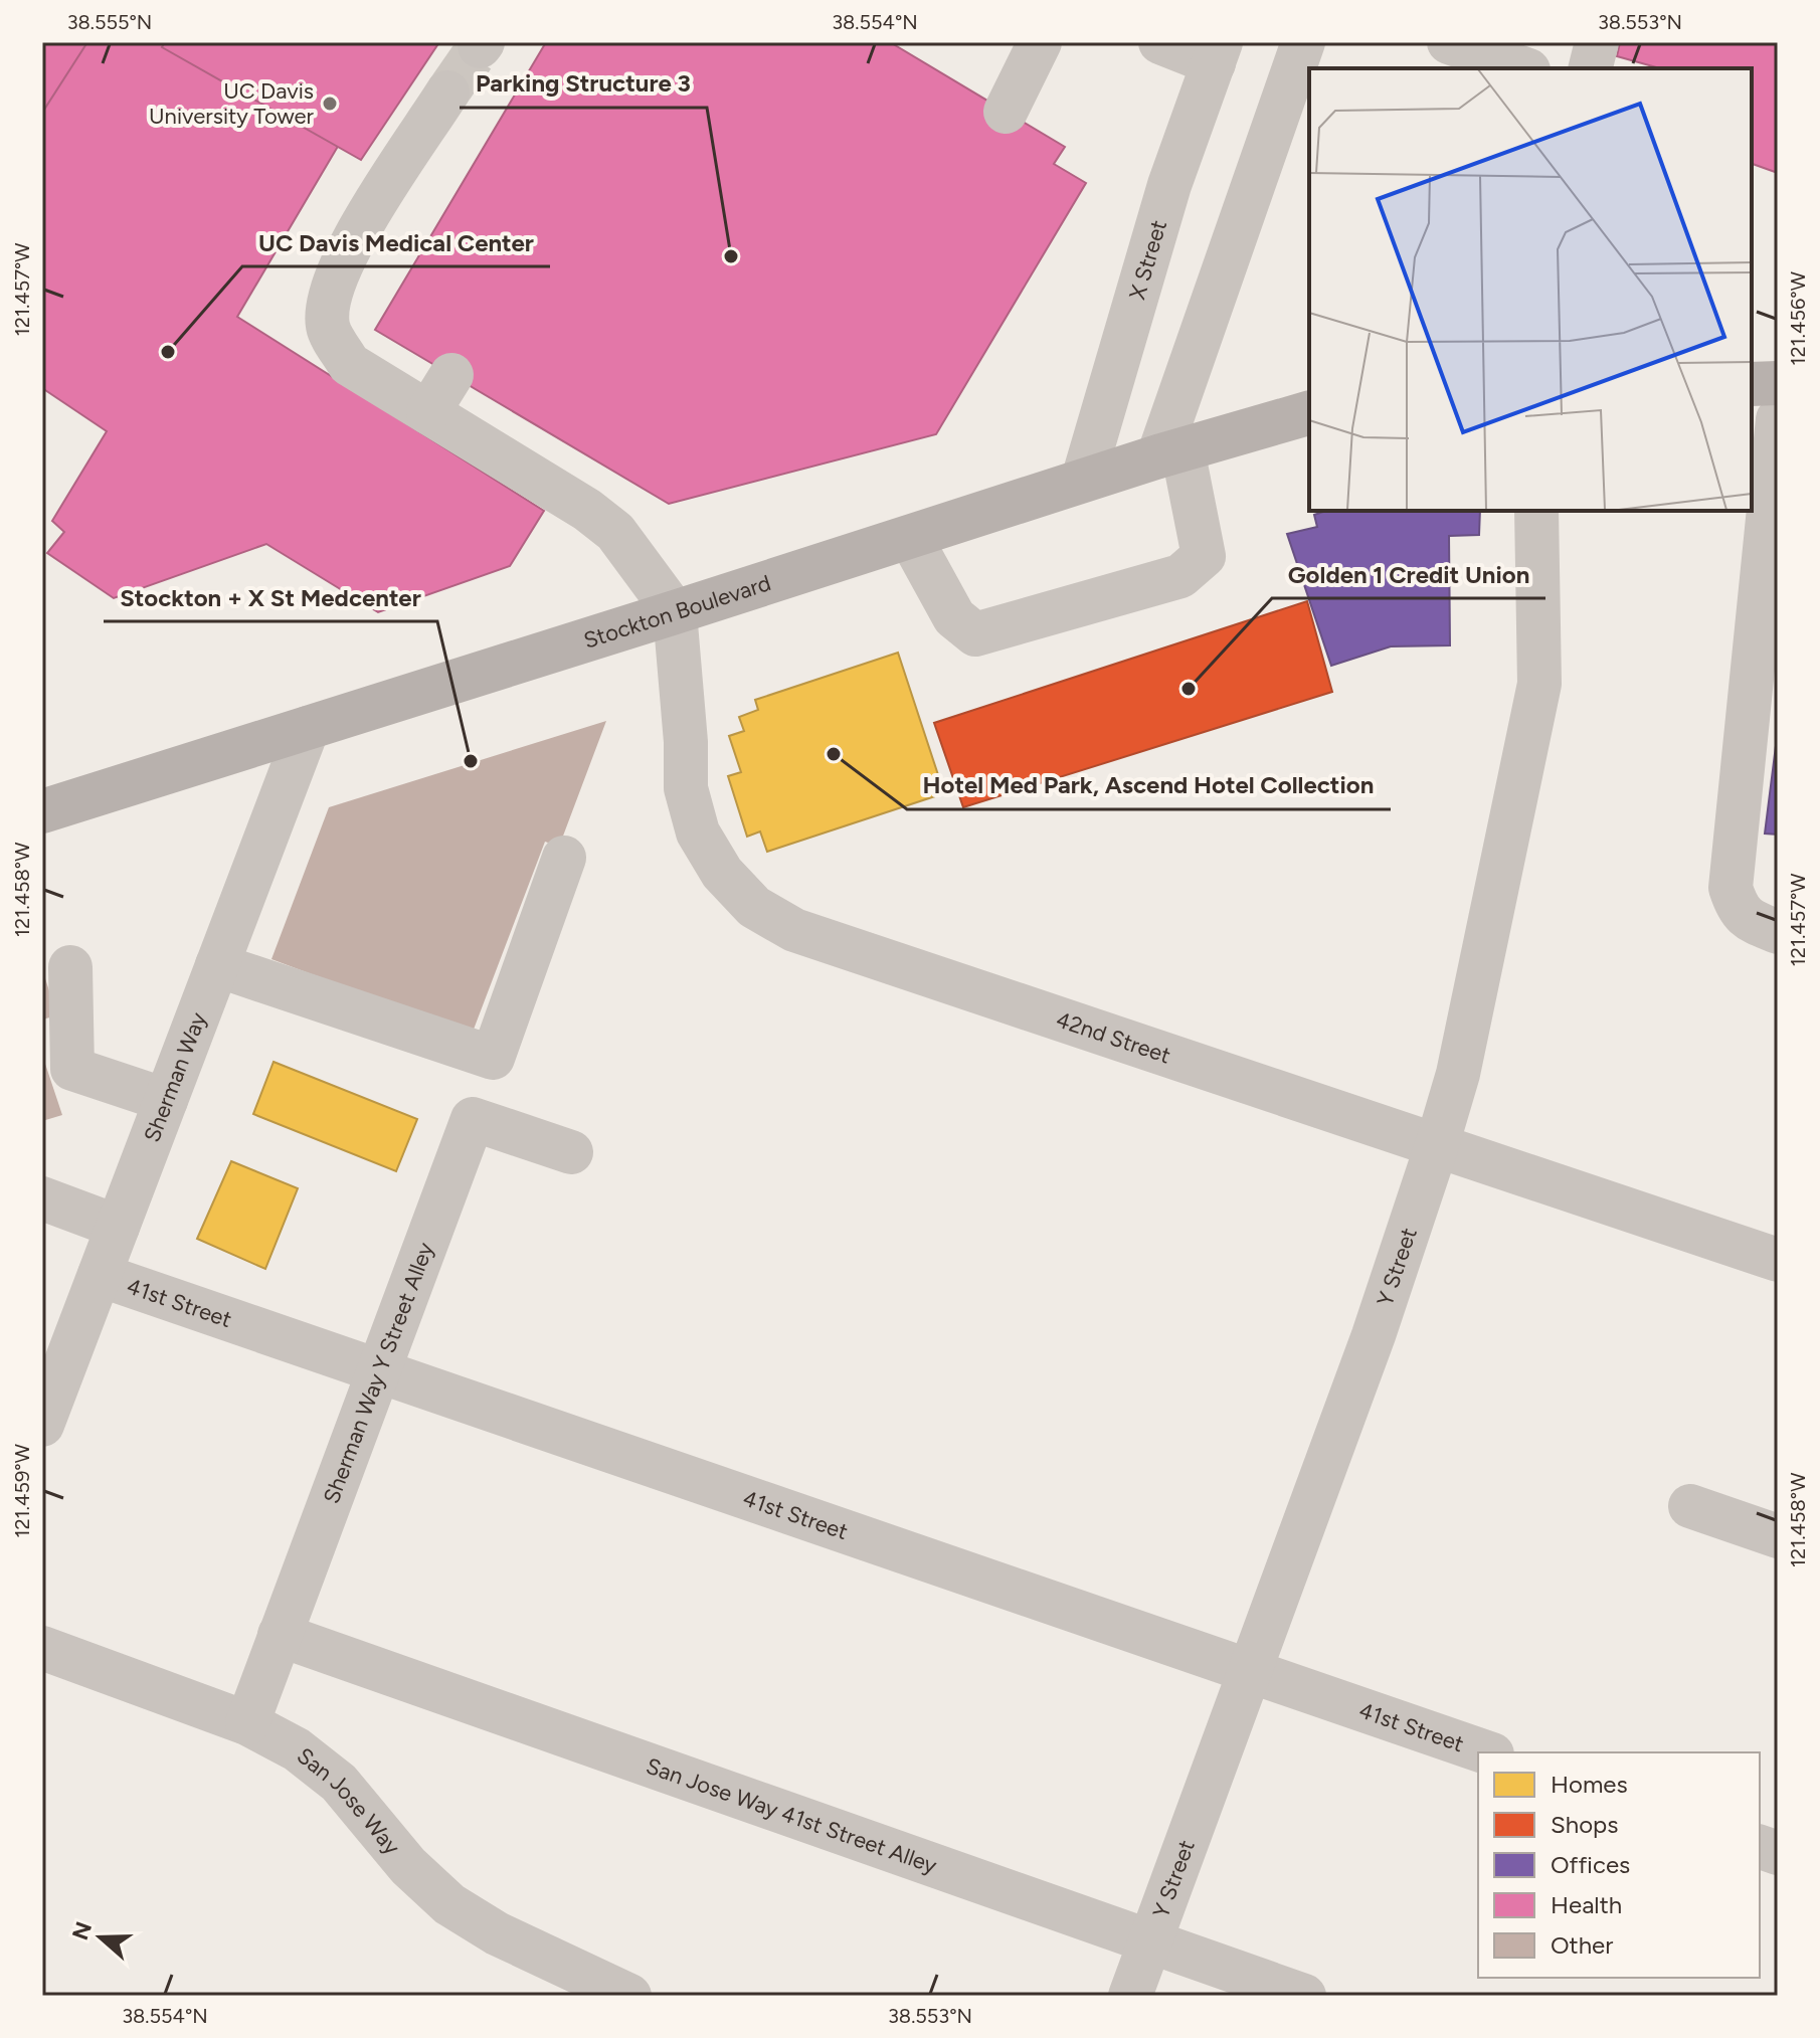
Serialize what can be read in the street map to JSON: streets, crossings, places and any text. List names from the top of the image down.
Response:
{
  "streets": {
    "main road": ["Stockton Boulevard"],
    "street": [
      "X Street",
      "42nd Street",
      "Sherman Way",
      "Y Street",
      "41st Street",
      "Sherman Way Y Street Alley",
      "San Jose Way",
      "San Jose Way 41st Street Alley"
    ]
  },
  "crossings": [
    ["X Street", "Stockton Boulevard"],
    ["Stockton Boulevard", "42nd Street"],
    ["Stockton Boulevard", "Sherman Way"],
    ["42nd Street", "Y Street"],
    ["Sherman Way", "41st Street"],
    ["Y Street", "41st Street"],
    ["Y Street", "San Jose Way 41st Street Alley"],
    ["41st Street", "Sherman Way Y Street Alley"],
    ["Sherman Way Y Street Alley", "San Jose Way"],
    ["Sherman Way Y Street Alley", "San Jose Way 41st Street Alley"]
  ],
  "places": [
    "UC Davis University Tower",
    "Parking Structure 3",
    "UC Davis Medical Center",
    "Golden 1 Credit Union",
    "Hotel Med Park, Ascend Hotel Collection",
    "Stockton + X St Medcenter"
  ],
  "legend": [
    "Homes",
    "Shops",
    "Offices",
    "Health",
    "Other"
  ],
  "north": "left",
  "coordinates": [
    "38.555°N",
    "38.554°N",
    "38.553°N",
    "121.457°W",
    "121.456°W",
    "121.458°W",
    "121.459°W"
  ]
}
